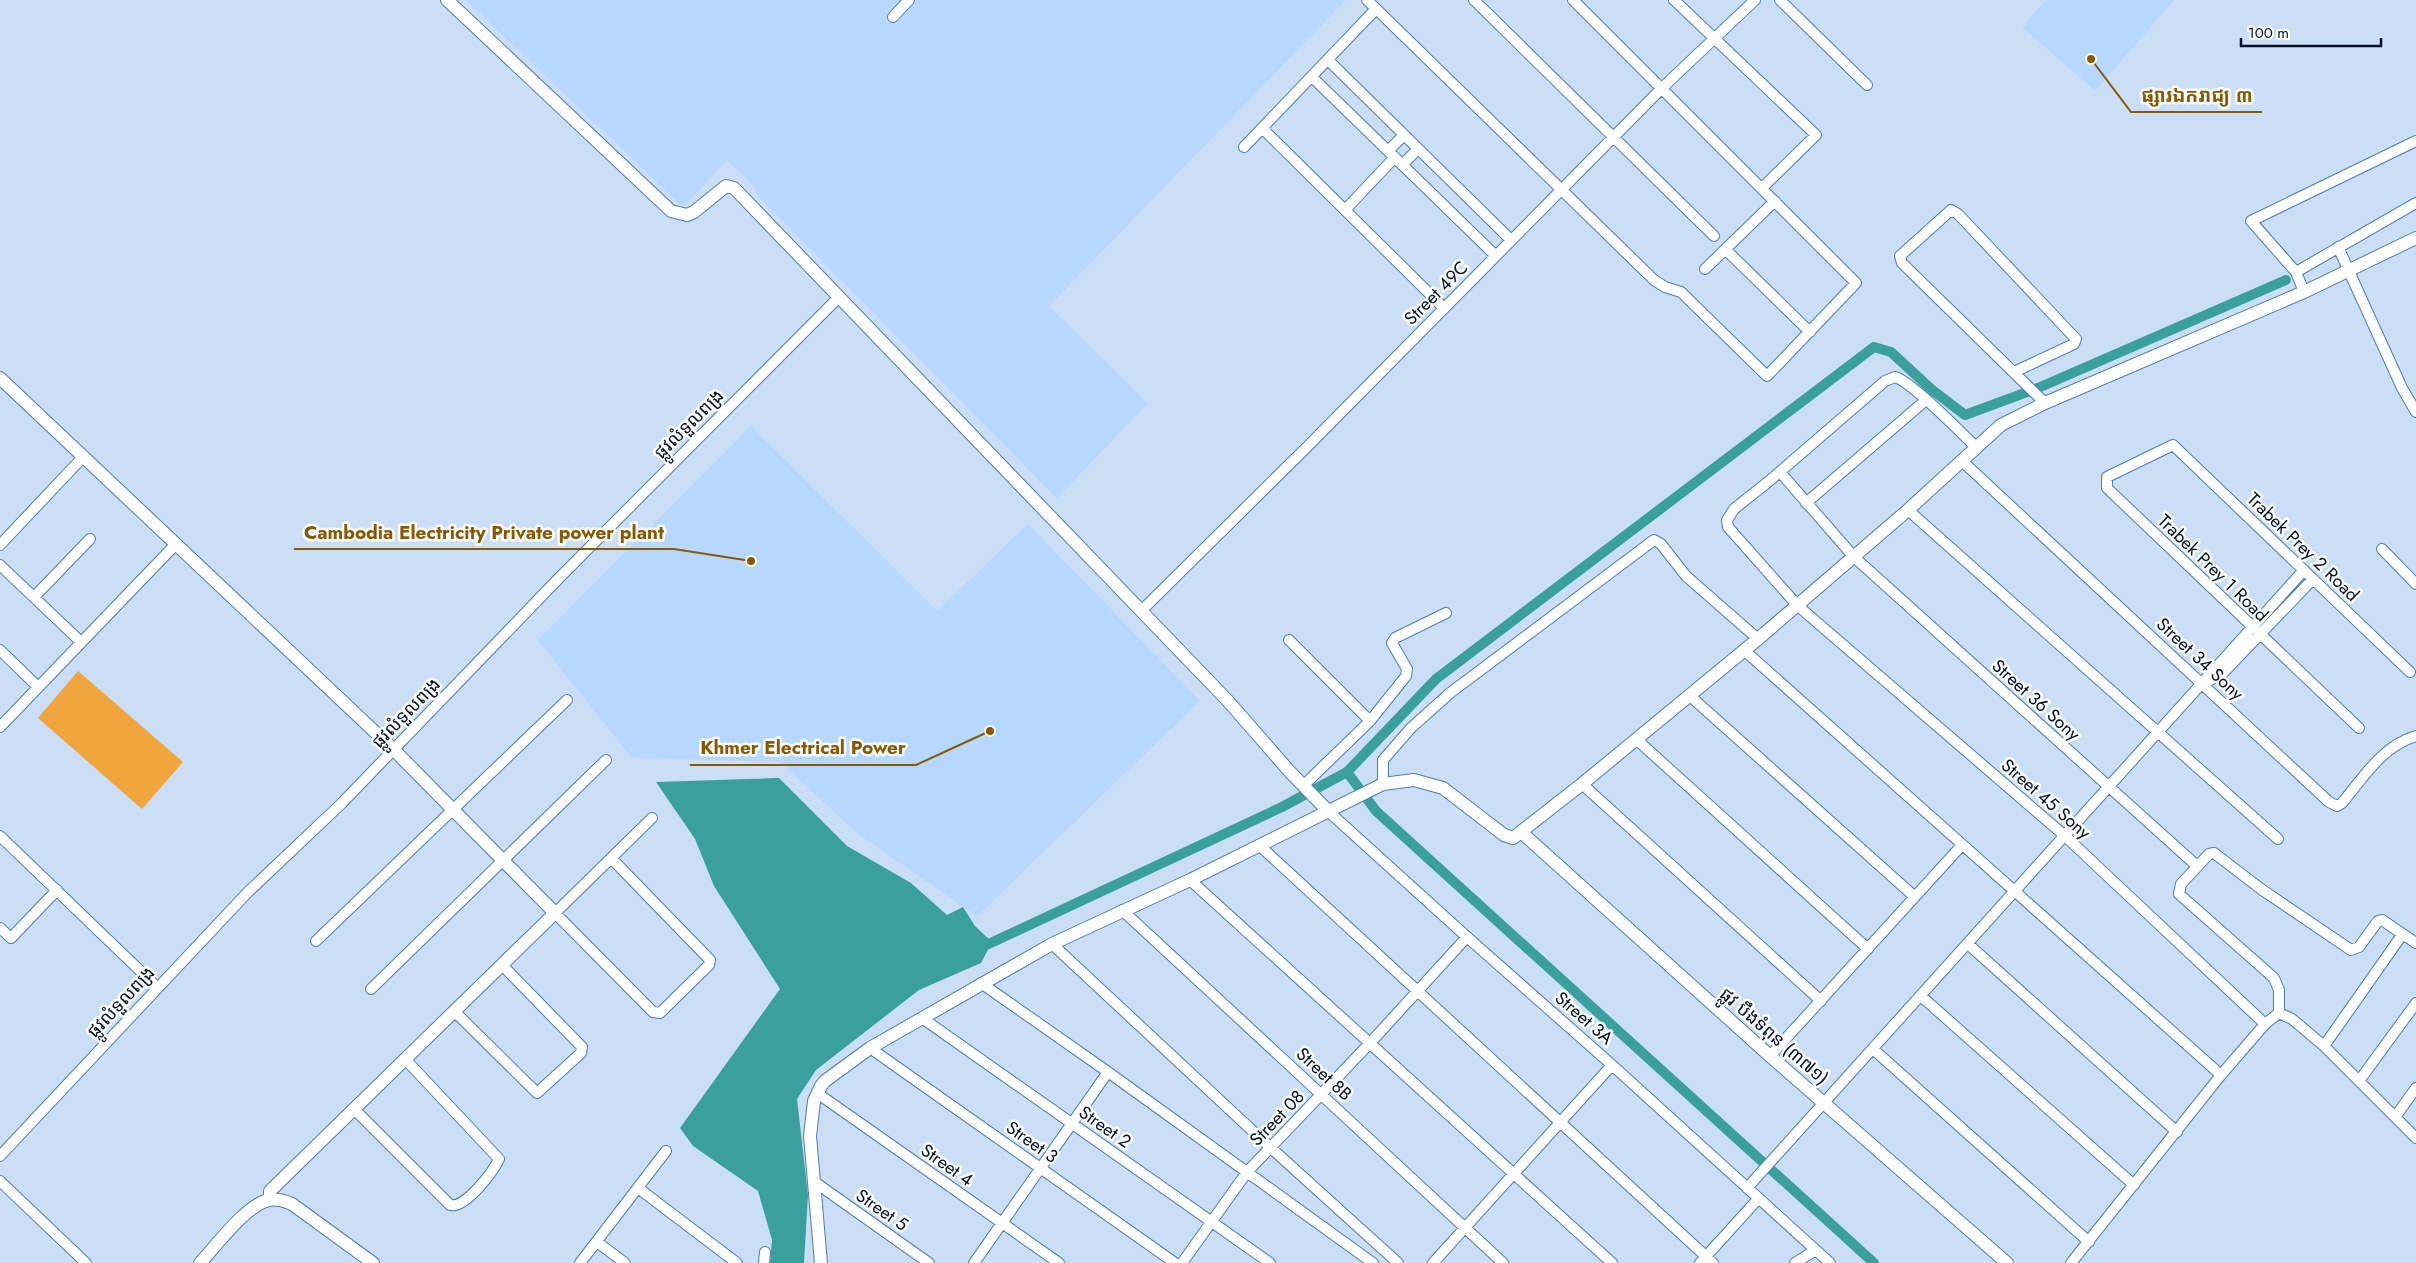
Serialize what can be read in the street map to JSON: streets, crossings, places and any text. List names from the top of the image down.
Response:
{
  "streets": {
    "street": [
      "Street 49C",
      "ផ្លូវលំទួលពង្រ",
      "Trabek Prey 2 Road",
      "Trabek Prey 1 Road",
      "Street 34 Sony",
      "Street 36 Sony",
      "Street 45 Sony",
      "Street 3A",
      "ផ្លូវ បឹងទំពុន (៣៧១)",
      "Street 8B",
      "Street 08",
      "Street 2",
      "Street 3",
      "Street 4",
      "Street 5"
    ]
  },
  "crossings": [
    ["Trabek Prey 2 Road", "Trabek Prey 1 Road"],
    ["Street 36 Sony", "Street 45 Sony"],
    ["Street 3A", "Street 08"],
    ["Street 8B", "Street 08"],
    ["Street 08", "Street 2"]
  ],
  "places": ["ផ្សារឯករាជ្យ ៣", "Cambodia Electricity Private power plant", "Khmer Electrical Power"],
  "scale_bar": "100 m"
}
